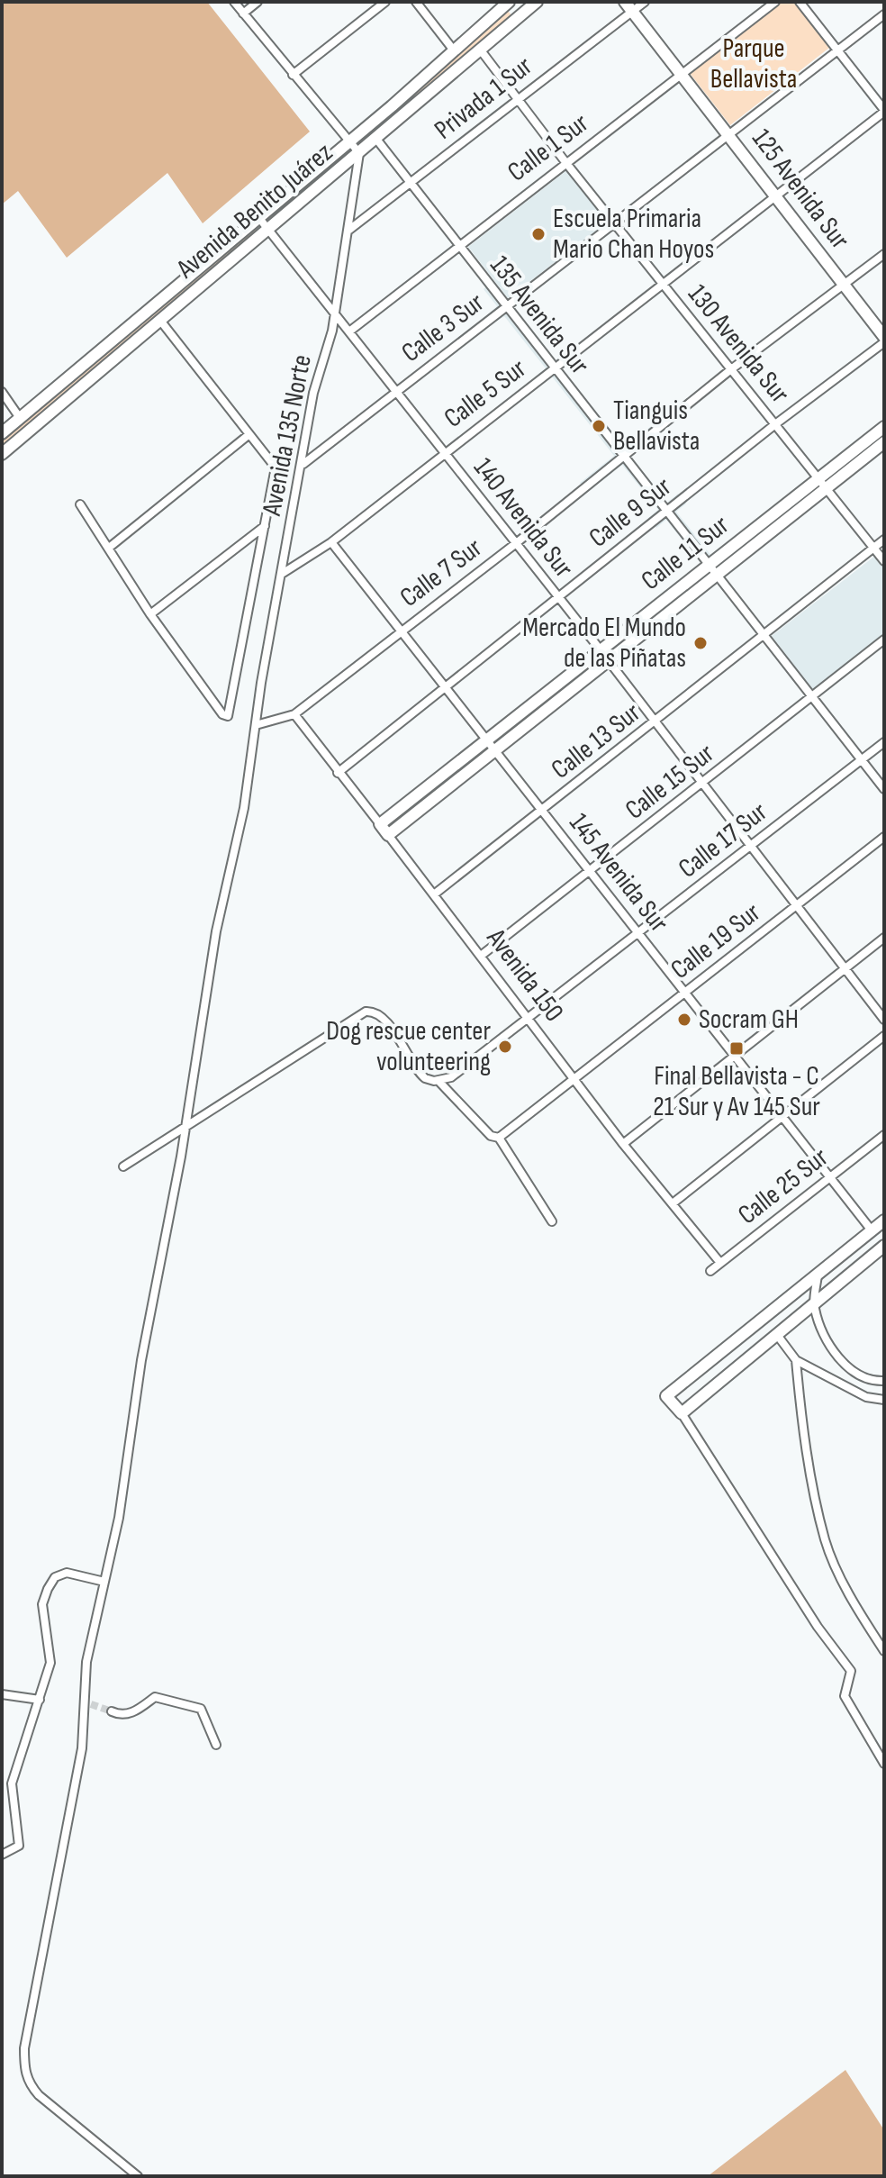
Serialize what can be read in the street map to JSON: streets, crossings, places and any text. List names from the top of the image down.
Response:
{
  "streets": {
    "main road": [
      "125 Avenida Sur",
      "Avenida Benito Juárez",
      "Calle 11 Sur",
      "Avenida 150"
    ],
    "street": [
      "Privada 1 Sur",
      "Calle 1 Sur",
      "135 Avenida Sur",
      "Calle 3 Sur",
      "130 Avenida Sur",
      "Calle 5 Sur",
      "Avenida 135 Norte",
      "Calle 9 Sur",
      "140 Avenida Sur",
      "Calle 7 Sur",
      "Calle 13 Sur",
      "Calle 15 Sur",
      "Calle 17 Sur",
      "145 Avenida Sur",
      "Calle 19 Sur",
      "Calle 25 Sur"
    ]
  },
  "crossings": [
    ["Privada 1 Sur", "125 Avenida Sur"],
    ["Privada 1 Sur", "135 Avenida Sur"],
    ["Privada 1 Sur", "130 Avenida Sur"],
    ["Privada 1 Sur", "Avenida 135 Norte"],
    ["Calle 1 Sur", "125 Avenida Sur"],
    ["Calle 1 Sur", "135 Avenida Sur"],
    ["Calle 1 Sur", "130 Avenida Sur"],
    ["Calle 1 Sur", "140 Avenida Sur"],
    ["125 Avenida Sur", "Calle 3 Sur"],
    ["125 Avenida Sur", "Calle 5 Sur"],
    ["125 Avenida Sur", "Calle 9 Sur"],
    ["125 Avenida Sur", "Calle 7 Sur"],
    ["Avenida Benito Juárez", "135 Avenida Sur"],
    ["Avenida Benito Juárez", "130 Avenida Sur"],
    ["Avenida Benito Juárez", "Avenida 135 Norte"],
    ["Avenida Benito Juárez", "140 Avenida Sur"],
    ["135 Avenida Sur", "Calle 3 Sur"],
    ["135 Avenida Sur", "Calle 5 Sur"],
    ["135 Avenida Sur", "Calle 9 Sur"],
    ["135 Avenida Sur", "Calle 11 Sur"],
    ["135 Avenida Sur", "Calle 7 Sur"],
    ["135 Avenida Sur", "Calle 13 Sur"],
    ["135 Avenida Sur", "Calle 15 Sur"],
    ["135 Avenida Sur", "Calle 17 Sur"],
    ["Calle 3 Sur", "130 Avenida Sur"],
    ["Calle 3 Sur", "Avenida 135 Norte"],
    ["Calle 3 Sur", "140 Avenida Sur"],
    ["130 Avenida Sur", "Calle 5 Sur"],
    ["130 Avenida Sur", "Calle 9 Sur"],
    ["130 Avenida Sur", "Calle 11 Sur"],
    ["130 Avenida Sur", "Calle 7 Sur"],
    ["130 Avenida Sur", "Calle 13 Sur"],
    ["Calle 5 Sur", "Avenida 135 Norte"],
    ["Calle 5 Sur", "140 Avenida Sur"],
    ["Calle 5 Sur", "145 Avenida Sur"],
    ["Avenida 135 Norte", "140 Avenida Sur"],
    ["Avenida 135 Norte", "Calle 7 Sur"],
    ["Calle 9 Sur", "140 Avenida Sur"],
    ["Calle 9 Sur", "145 Avenida Sur"],
    ["Calle 9 Sur", "Avenida 150"],
    ["140 Avenida Sur", "Calle 11 Sur"],
    ["140 Avenida Sur", "Calle 7 Sur"],
    ["140 Avenida Sur", "Calle 13 Sur"],
    ["140 Avenida Sur", "Calle 15 Sur"],
    ["140 Avenida Sur", "Calle 17 Sur"],
    ["140 Avenida Sur", "Calle 19 Sur"],
    ["Calle 11 Sur", "145 Avenida Sur"],
    ["Calle 11 Sur", "Avenida 150"],
    ["Calle 7 Sur", "145 Avenida Sur"],
    ["Calle 7 Sur", "Avenida 150"],
    ["Calle 13 Sur", "145 Avenida Sur"],
    ["Calle 13 Sur", "Avenida 150"],
    ["Calle 15 Sur", "145 Avenida Sur"],
    ["Calle 15 Sur", "Avenida 150"],
    ["Calle 17 Sur", "145 Avenida Sur"],
    ["Calle 17 Sur", "Avenida 150"],
    ["145 Avenida Sur", "Calle 19 Sur"],
    ["145 Avenida Sur", "Calle 25 Sur"],
    ["Calle 19 Sur", "Avenida 150"],
    ["Avenida 150", "Calle 25 Sur"]
  ],
  "parks": ["Parque Bellavista"],
  "places": {
    "other": [
      "Escuela Primaria Mario Chan Hoyos",
      "Tianguis Bellavista",
      "Mercado El Mundo de las Piñatas",
      "Socram GH",
      "Dog rescue center volunteering"
    ],
    "transit": ["Final Bellavista - C 21 Sur y Av 145 Sur"]
  }
}
